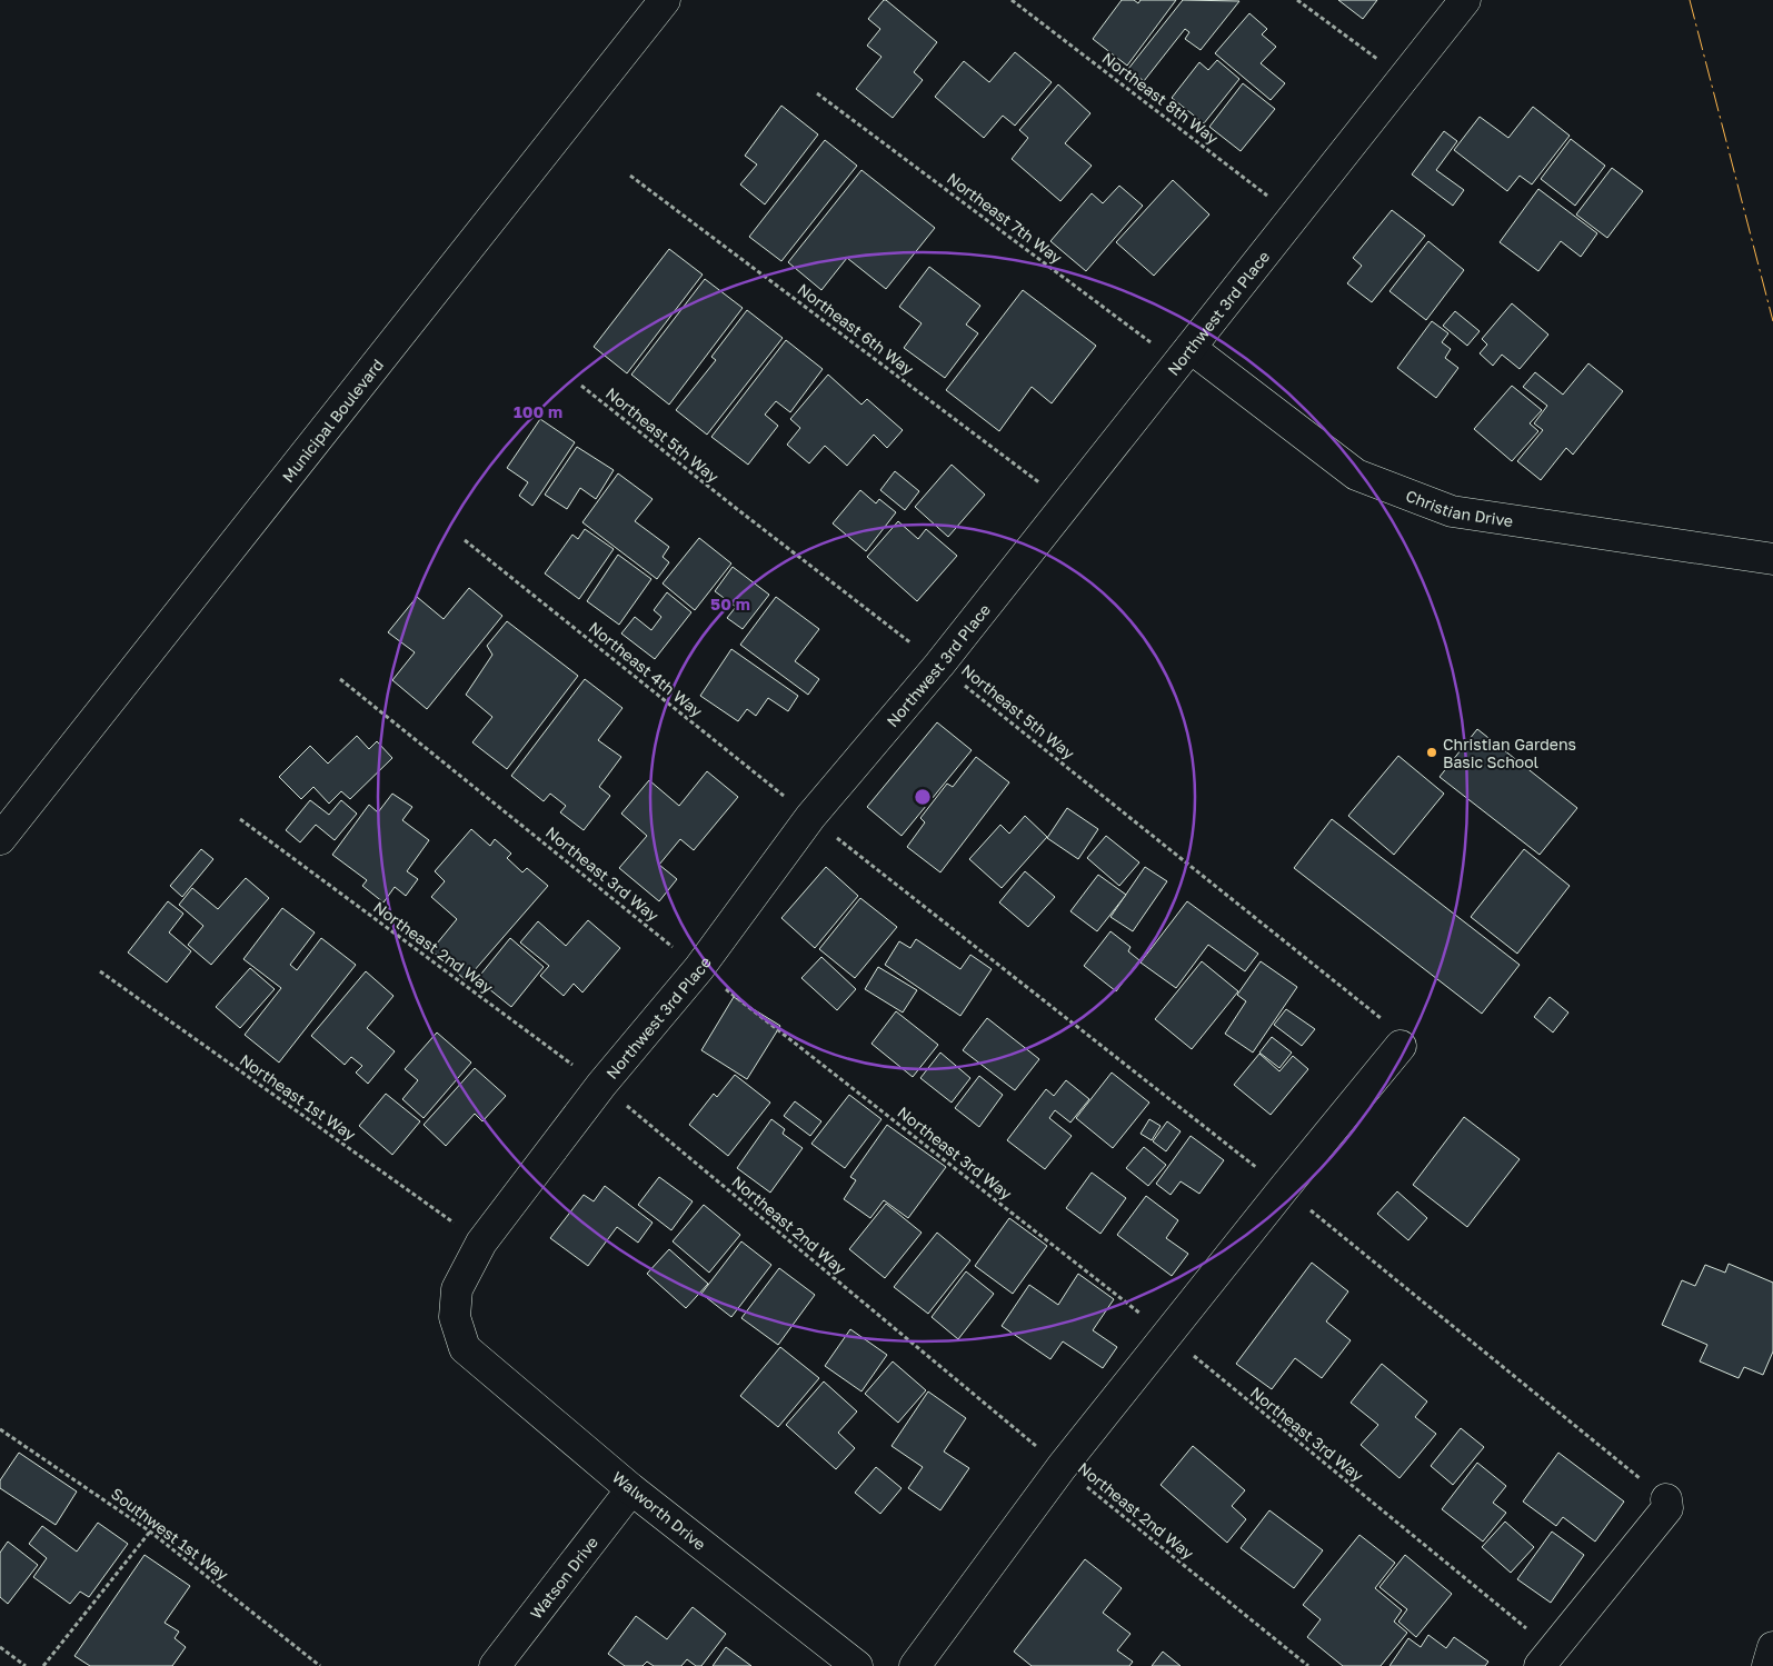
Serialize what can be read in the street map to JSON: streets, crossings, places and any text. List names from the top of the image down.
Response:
{
  "streets": {
    "street": [
      "Northwest 3rd Place",
      "Municipal Boulevard",
      "Christian Drive",
      "Walworth Drive",
      "Watson Drive"
    ],
    "path": [
      "Northeast 8th Way",
      "Northeast 7th Way",
      "Northeast 6th Way",
      "Northeast 5th Way",
      "Northeast 4th Way",
      "Northeast 3rd Way",
      "Northeast 2nd Way",
      "Northeast 1st Way",
      "Southwest 1st Way"
    ]
  },
  "crossings": [
    ["Northeast 8th Way", "Northwest 3rd Place"],
    ["Northeast 7th Way", "Northwest 3rd Place"],
    ["Northeast 7th Way", "Christian Drive"],
    ["Northwest 3rd Place", "Northeast 6th Way"],
    ["Northwest 3rd Place", "Northeast 5th Way"],
    ["Northwest 3rd Place", "Christian Drive"],
    ["Northwest 3rd Place", "Northeast 4th Way"],
    ["Northwest 3rd Place", "Northeast 3rd Way"],
    ["Northwest 3rd Place", "Northeast 2nd Way"],
    ["Northwest 3rd Place", "Northeast 1st Way"],
    ["Northwest 3rd Place", "Walworth Drive"],
    ["Walworth Drive", "Watson Drive"]
  ],
  "places": ["Christian Gardens Basic School"],
  "rings": ["100 m", "50 m"]
}
